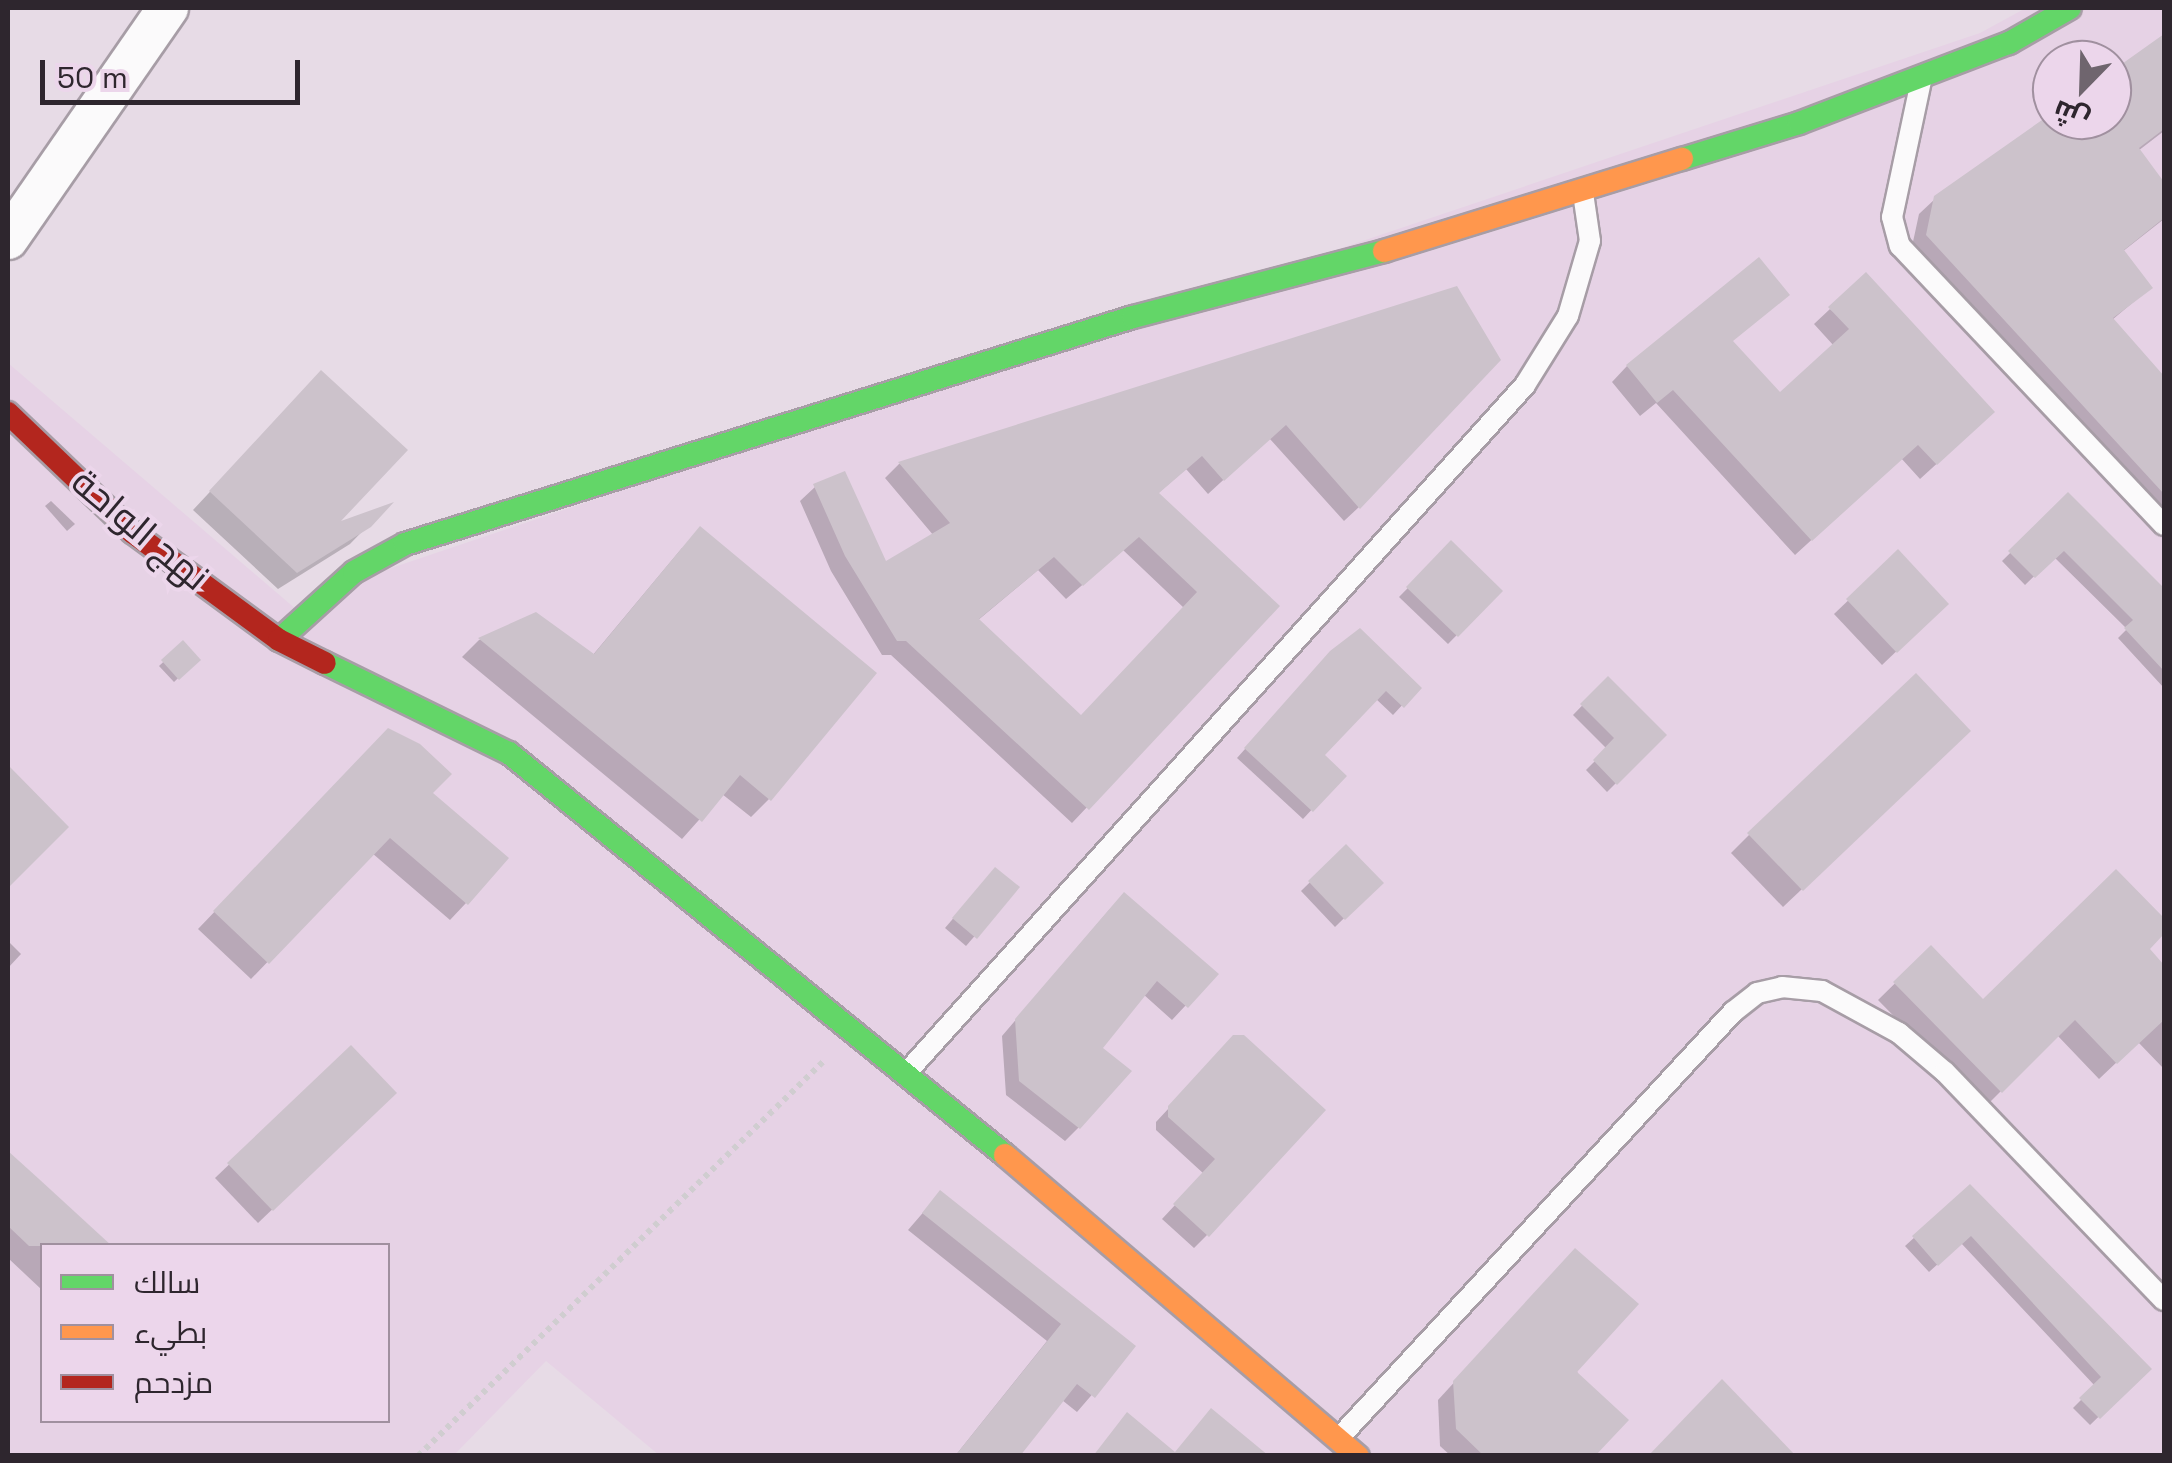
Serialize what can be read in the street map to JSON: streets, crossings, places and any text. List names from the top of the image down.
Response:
{
  "streets": {
    "street": ["نهج الواحة"]
  },
  "legend": ["سالك", "بطيء", "مزدحم"],
  "scale_bar": "50 m",
  "north": "bottom left"
}
